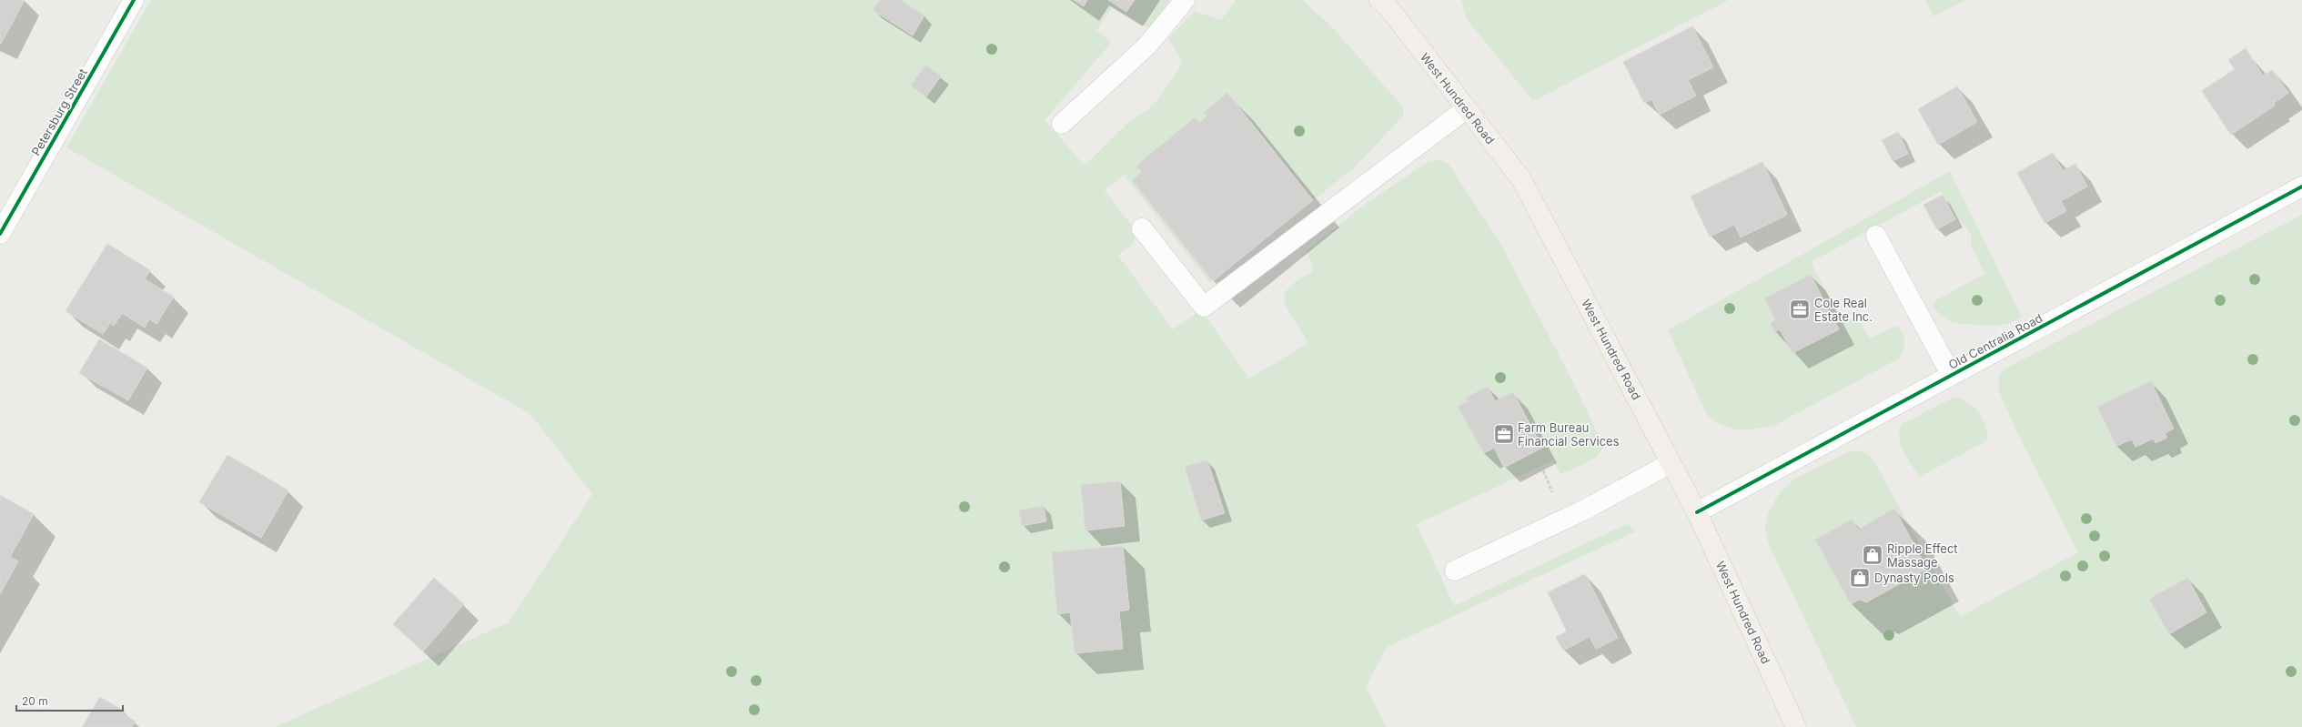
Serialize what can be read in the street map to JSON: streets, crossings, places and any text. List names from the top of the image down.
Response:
{
  "streets": {
    "main road": ["West Hundred Road"],
    "street": ["Petersburg Street", "Old Centralia Road"]
  },
  "crossings": [
    ["West Hundred Road", "Old Centralia Road"]
  ],
  "places": {
    "office": ["Cole Real Estate Inc.", "Farm Bureau Financial Services"],
    "shop": ["Ripple Effect Massage", "Dynasty Pools"]
  },
  "scale_bar": "20 m"
}
